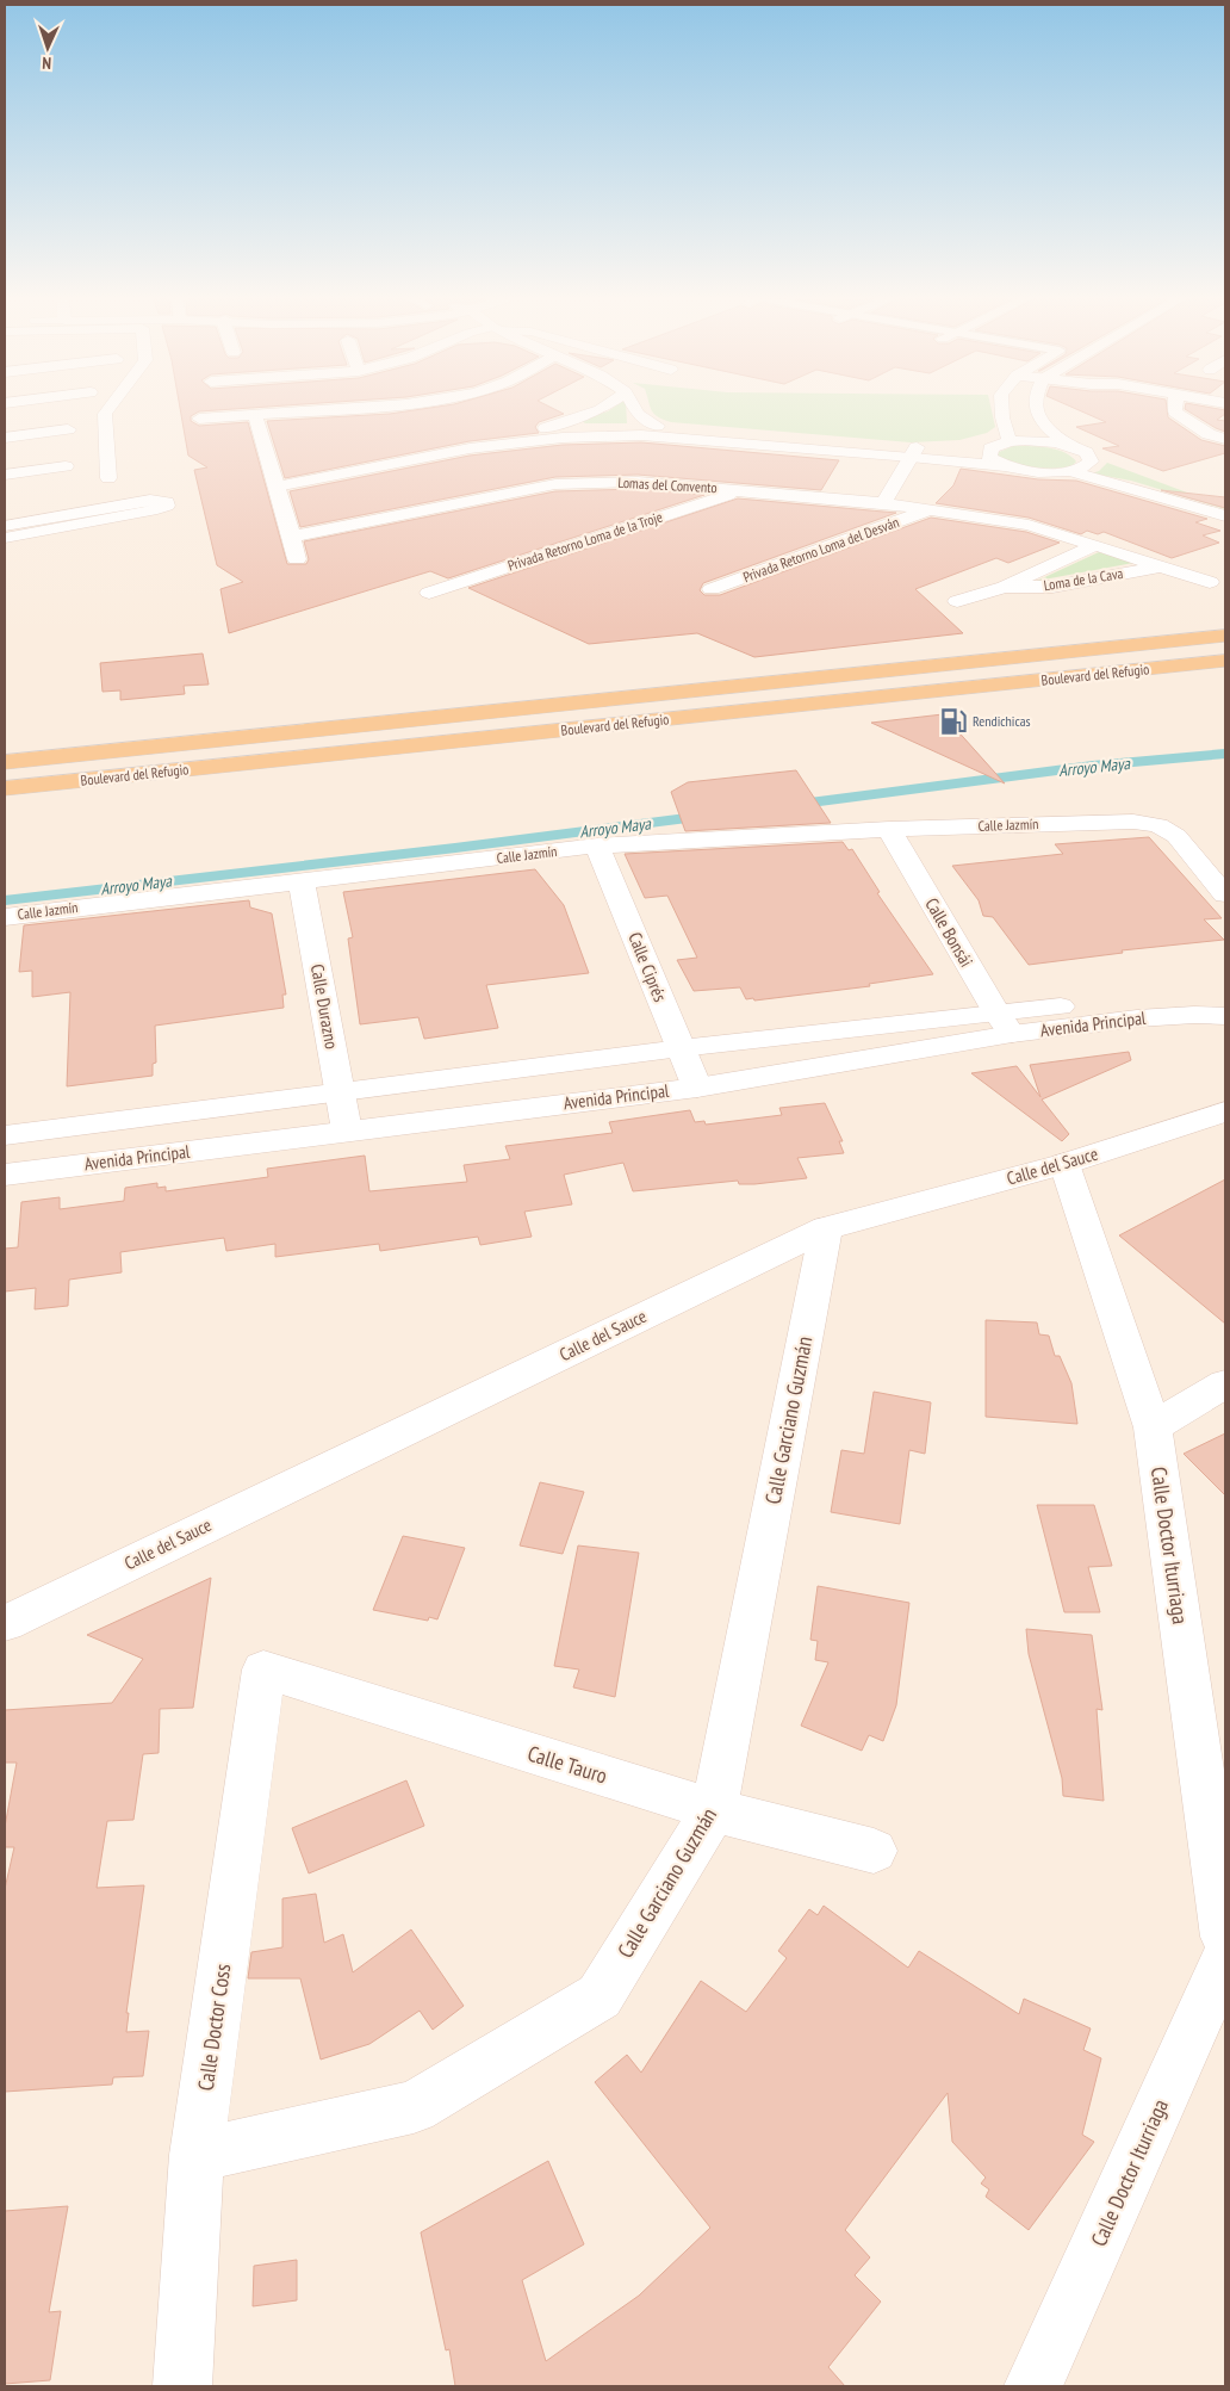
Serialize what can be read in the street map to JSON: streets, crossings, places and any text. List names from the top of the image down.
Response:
{
  "streets": {
    "main road": ["Boulevard del Refugio"],
    "street": [
      "Lomas del Convento",
      "Privada Retorno Loma de la Troje",
      "Privada Retorno Loma del Desván",
      "Loma de la Cava",
      "Calle Jazmín",
      "Calle Bonsái",
      "Calle Ciprés",
      "Calle Durazno",
      "Avenida Principal",
      "Calle del Sauce",
      "Calle Garciano Guzmán",
      "Calle Doctor Iturriaga",
      "Calle Tauro",
      "Calle Doctor Coss"
    ]
  },
  "crossings": [
    ["Lomas del Convento", "Privada Retorno Loma de la Troje"],
    ["Lomas del Convento", "Privada Retorno Loma del Desván"],
    ["Lomas del Convento", "Loma de la Cava"],
    ["Calle Jazmín", "Calle Bonsái"],
    ["Calle Jazmín", "Calle Ciprés"],
    ["Calle Jazmín", "Calle Durazno"],
    ["Calle Bonsái", "Avenida Principal"],
    ["Calle Ciprés", "Avenida Principal"],
    ["Calle Durazno", "Avenida Principal"],
    ["Calle del Sauce", "Calle Garciano Guzmán"],
    ["Calle del Sauce", "Calle Doctor Iturriaga"],
    ["Calle Garciano Guzmán", "Calle Tauro"],
    ["Calle Garciano Guzmán", "Calle Doctor Coss"],
    ["Calle Tauro", "Calle Doctor Coss"]
  ],
  "water": ["Arroyo Maya"],
  "places": {
    "fuel station": ["Rendichicas"]
  },
  "north": "bottom"
}
